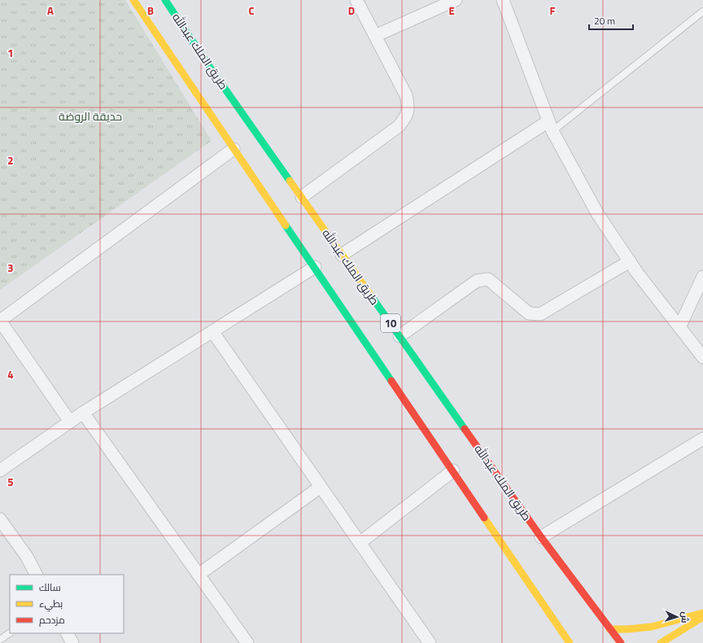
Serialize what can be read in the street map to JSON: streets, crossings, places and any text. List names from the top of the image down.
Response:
{
  "streets": {
    "main road": ["طريق الملك عبدالله", "10"]
  },
  "parks": ["حديقة الروضة"],
  "legend": ["سالك", "بطيء", "مزدحم"],
  "scale_bar": "20 m",
  "north": "right",
  "grid": {
    "columns": [
      "A",
      "B",
      "C",
      "D",
      "E",
      "F"
    ],
    "rows": [
      "1",
      "2",
      "3",
      "4",
      "5"
    ]
  }
}
